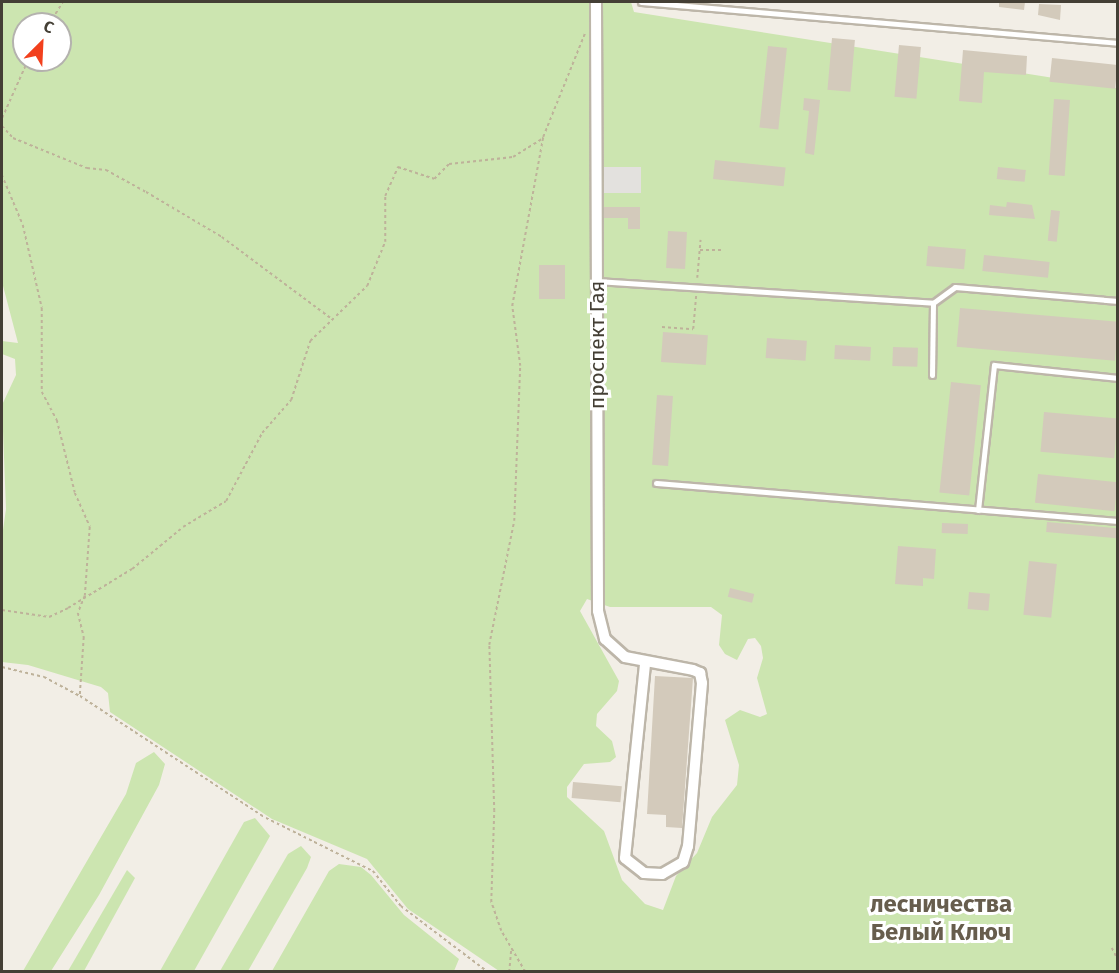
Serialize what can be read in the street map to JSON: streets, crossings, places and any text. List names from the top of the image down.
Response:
{
  "streets": {
    "street": ["проспект Гая"]
  },
  "districts": ["лесничества Белый Ключ"],
  "north": "top right"
}
